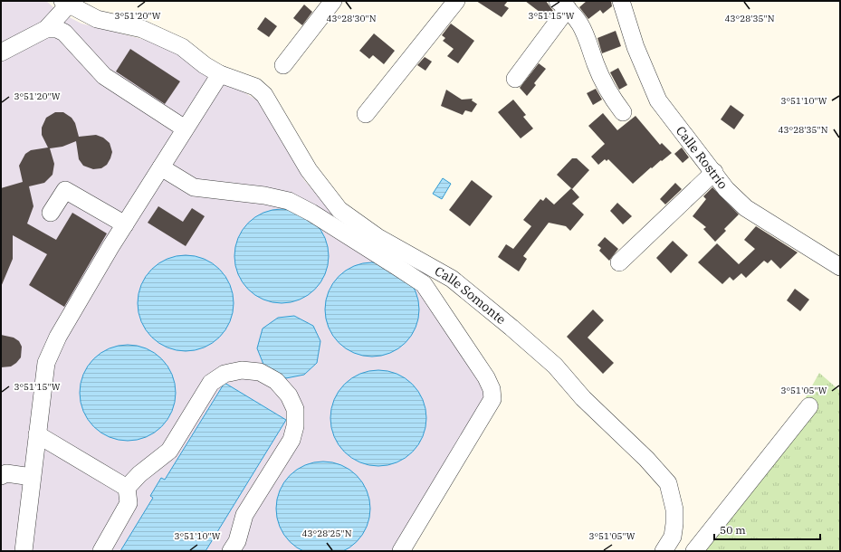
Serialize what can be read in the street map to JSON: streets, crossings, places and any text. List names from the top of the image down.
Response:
{
  "streets": {
    "street": ["Calle Rostrío", "Calle Somonte"]
  },
  "scale_bar": "50 m",
  "coordinates": [
    "3°51'20\"W",
    "3°51'15\"W",
    "43°28'30\"N",
    "43°28'35\"N",
    "3°51'10\"W",
    "3°51'05\"W",
    "43°28'25\"N"
  ]
}
